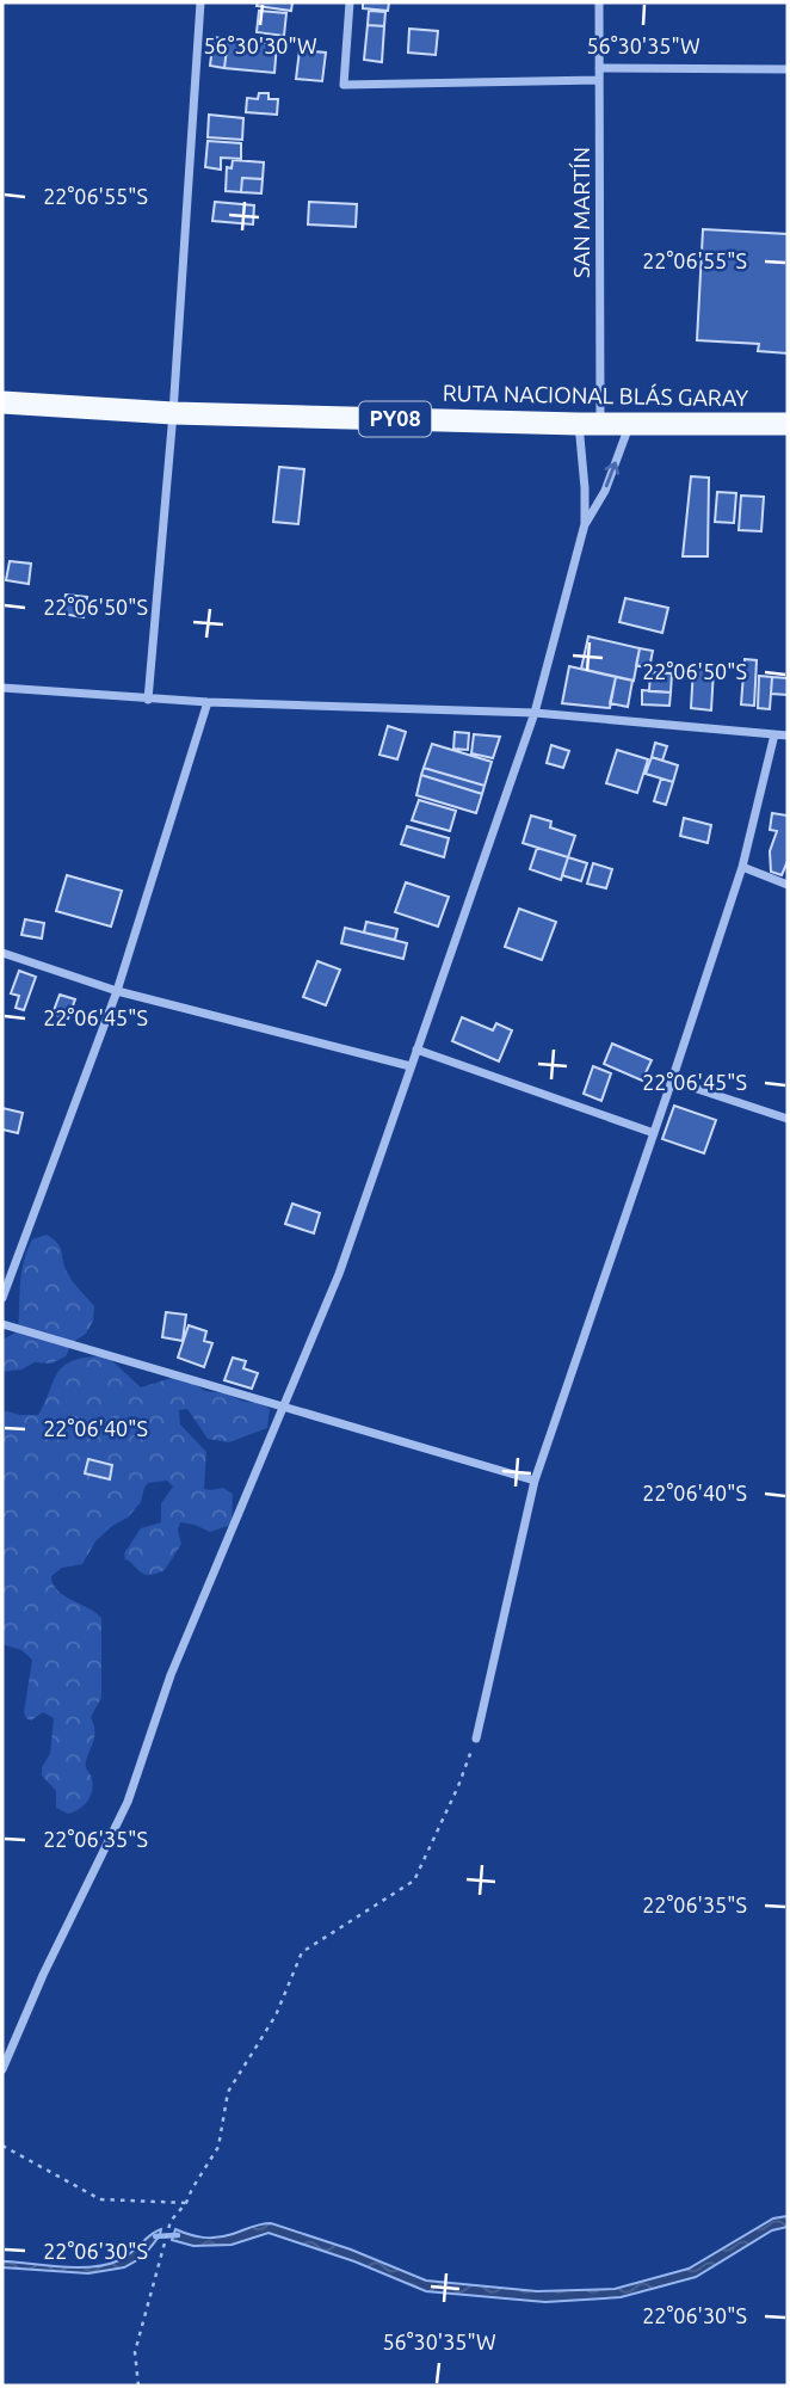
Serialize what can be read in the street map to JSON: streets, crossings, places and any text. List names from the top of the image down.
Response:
{
  "streets": {
    "highway": ["RUTA NACIONAL BLÁS GARAY", "PY08"],
    "street": ["SAN MARTÍN"]
  },
  "crossings": [
    ["SAN MARTÍN", "RUTA NACIONAL BLÁS GARAY"]
  ],
  "coordinates": [
    "56°30'30\"W",
    "56°30'35\"W",
    "22°06'55\"S",
    "22°06'50\"S",
    "22°06'45\"S",
    "22°06'40\"S",
    "22°06'35\"S",
    "22°06'30\"S"
  ]
}
